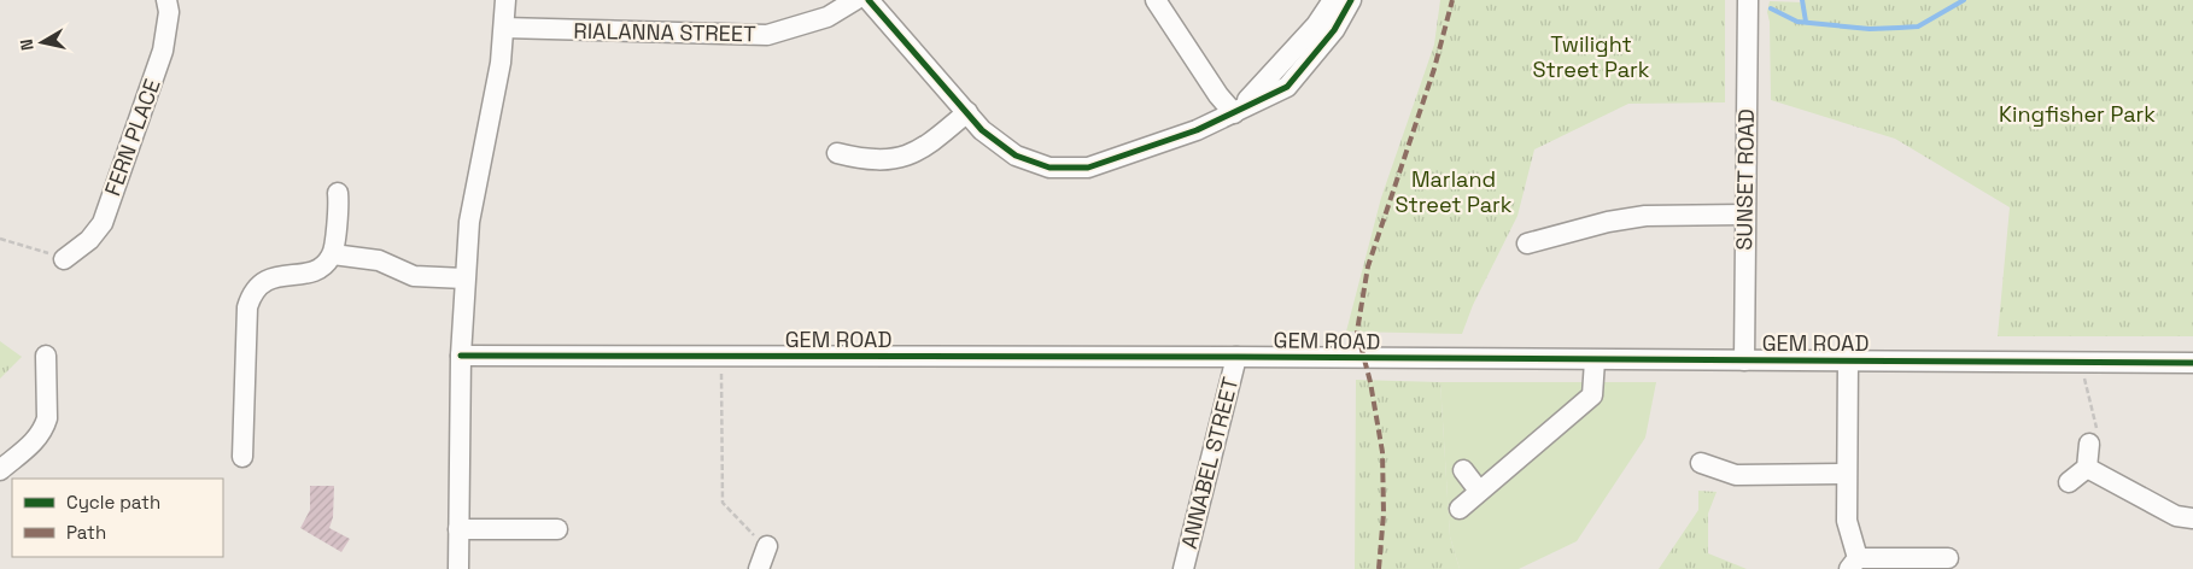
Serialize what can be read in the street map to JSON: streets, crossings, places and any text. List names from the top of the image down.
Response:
{
  "streets": {
    "street": [
      "RIALANNA STREET",
      "FERN PLACE",
      "SUNSET ROAD",
      "GEM ROAD",
      "ANNABEL STREET"
    ]
  },
  "crossings": [
    ["SUNSET ROAD", "GEM ROAD"],
    ["GEM ROAD", "ANNABEL STREET"]
  ],
  "parks": ["Twilight Street Park", "Kingfisher Park", "Marland Street Park"],
  "legend": ["Cycle path", "Path"],
  "north": "left"
}
